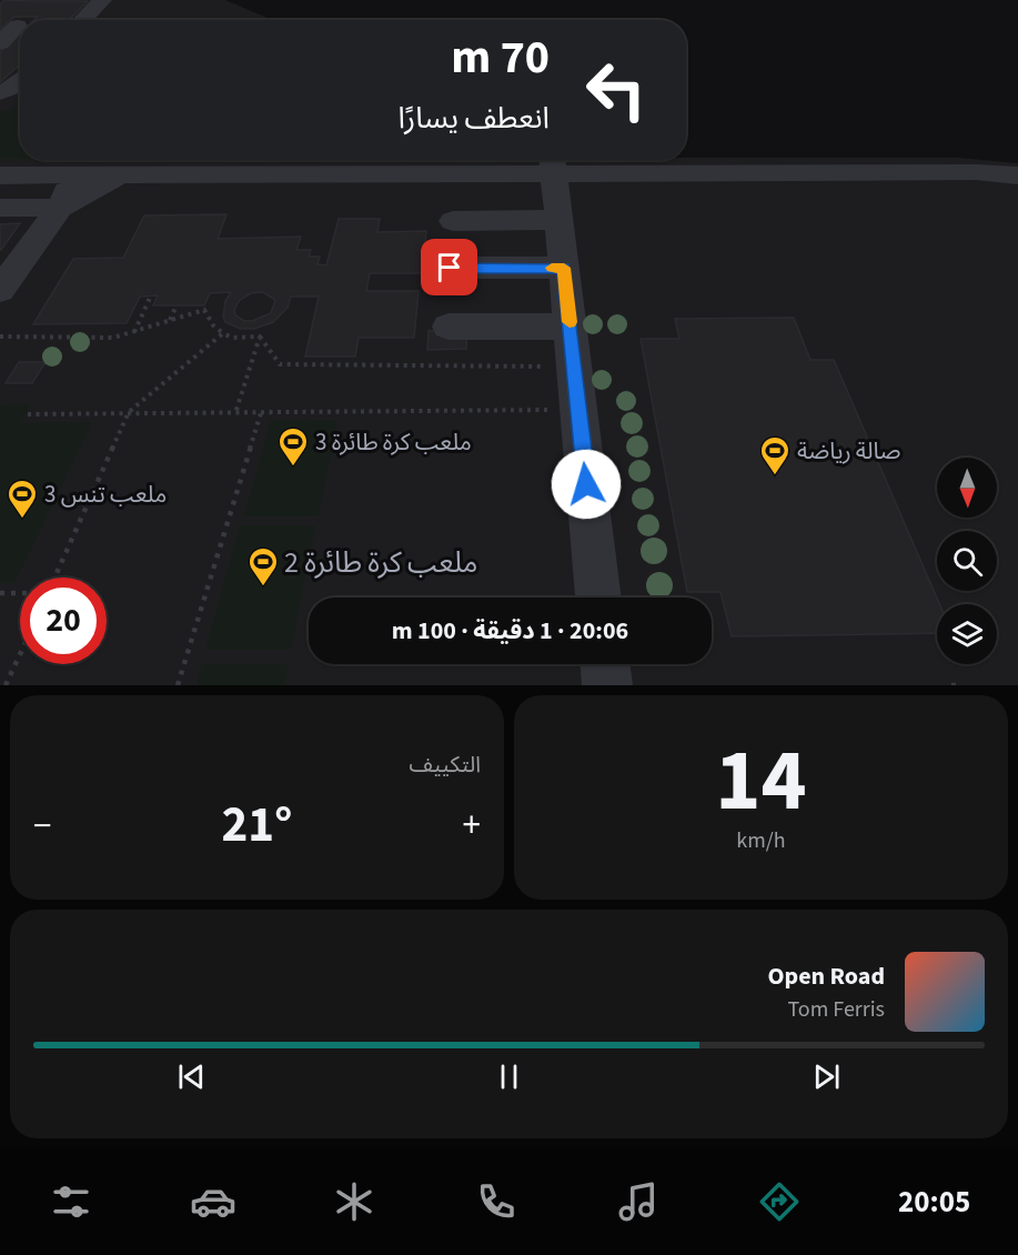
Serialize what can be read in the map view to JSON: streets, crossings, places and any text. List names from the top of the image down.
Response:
{
  "places": {
    "sports": [
      "ملعب كرة طائرة 3",
      "صالة رياضة",
      "ملعب تنس 3",
      "ملعب كرة طائرة 2"
    ]
  },
  "north": "bottom",
  "page": {
    "turn": ["70 m", "انعطف يسارًا"],
    "limit": "20",
    "trip": "20:06 · 1 دقيقة · 100 m",
    "tile": [
      ["14", "km/h"],
      "التكييف"
    ],
    "heat": ["−", "21°", "+"],
    "song": ["Open Road", "Tom Ferris"],
    "tabs": "20:05"
  }
}
